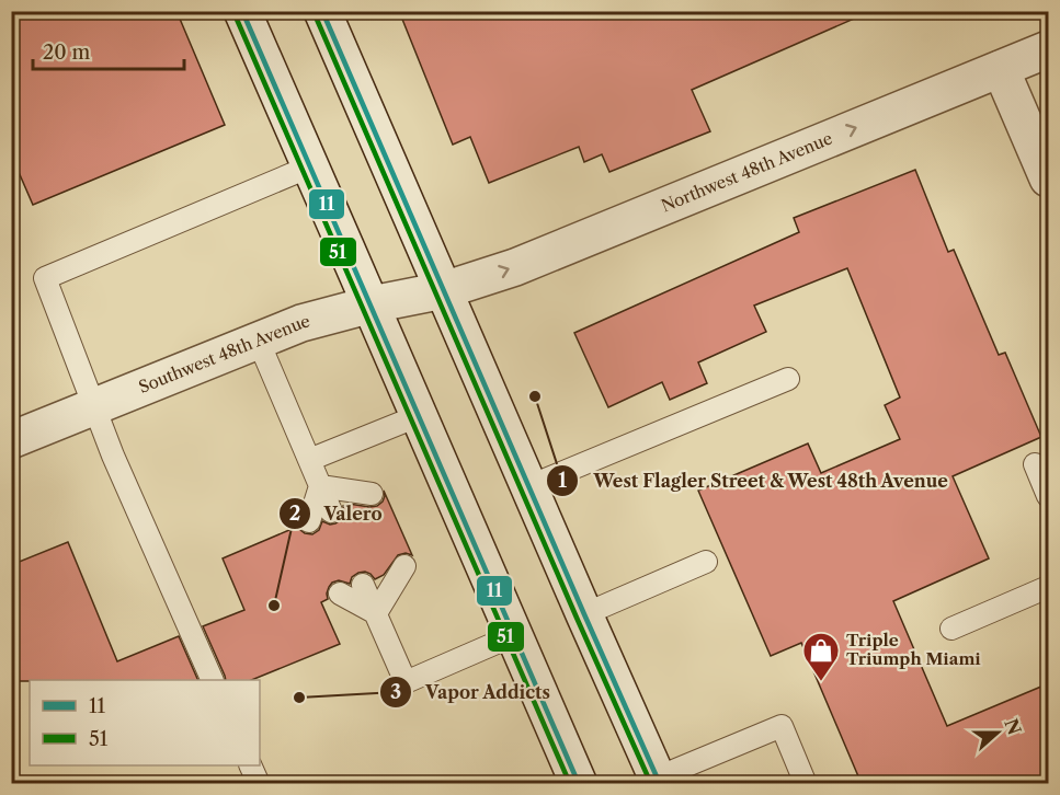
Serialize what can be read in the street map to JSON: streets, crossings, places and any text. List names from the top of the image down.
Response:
{
  "streets": {
    "main road": ["Northwest 48th Avenue", "Southwest 48th Avenue"]
  },
  "crossings": [
    ["Northwest 48th Avenue", "Southwest 48th Avenue"]
  ],
  "one_way": ["Northwest 48th Avenue"],
  "places": {
    "other": ["West Flagler Street & West 48th Avenue", "Valero", "Vapor Addicts"],
    "shop": ["Triple Triumph Miami"]
  },
  "lines": ["transit line 11", "transit line 51"],
  "legend": ["11", "51"],
  "scale_bar": "20 m",
  "north": "right"
}
